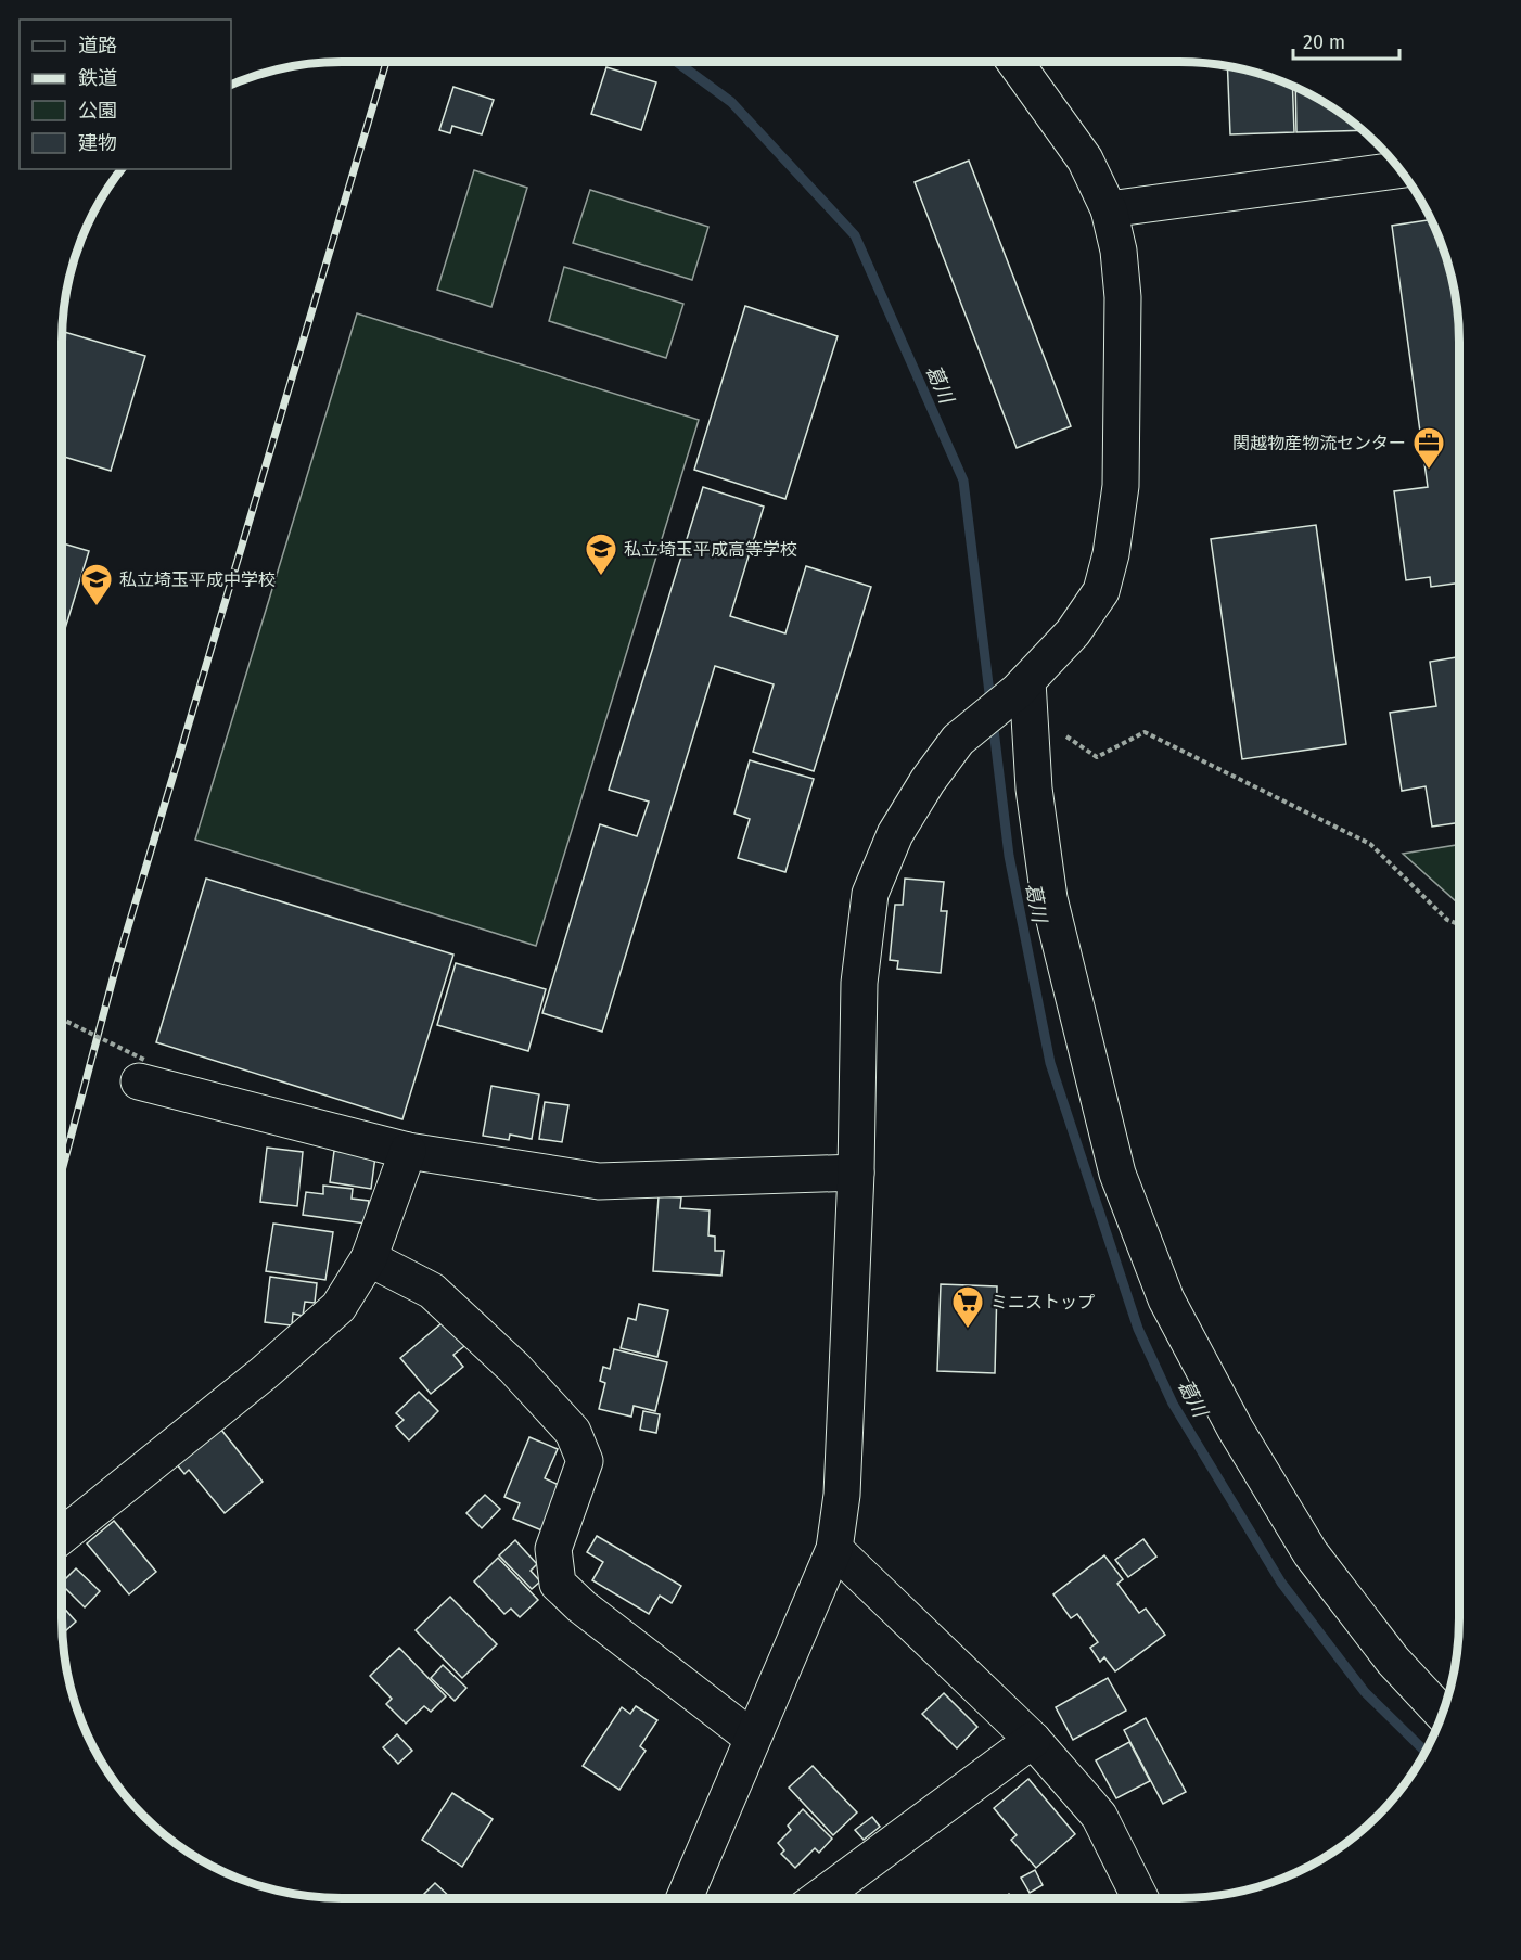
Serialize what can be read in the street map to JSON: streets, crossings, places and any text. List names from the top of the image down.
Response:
{
  "water": ["葛川"],
  "places": {
    "office": ["関越物産物流センター"],
    "school or university": ["私立埼玉平成高等学校", "私立埼玉平成中学校"],
    "supermarket": ["ミニストップ"]
  },
  "legend": [
    "道路",
    "鉄道",
    "公園",
    "建物"
  ],
  "scale_bar": "20 m"
}
